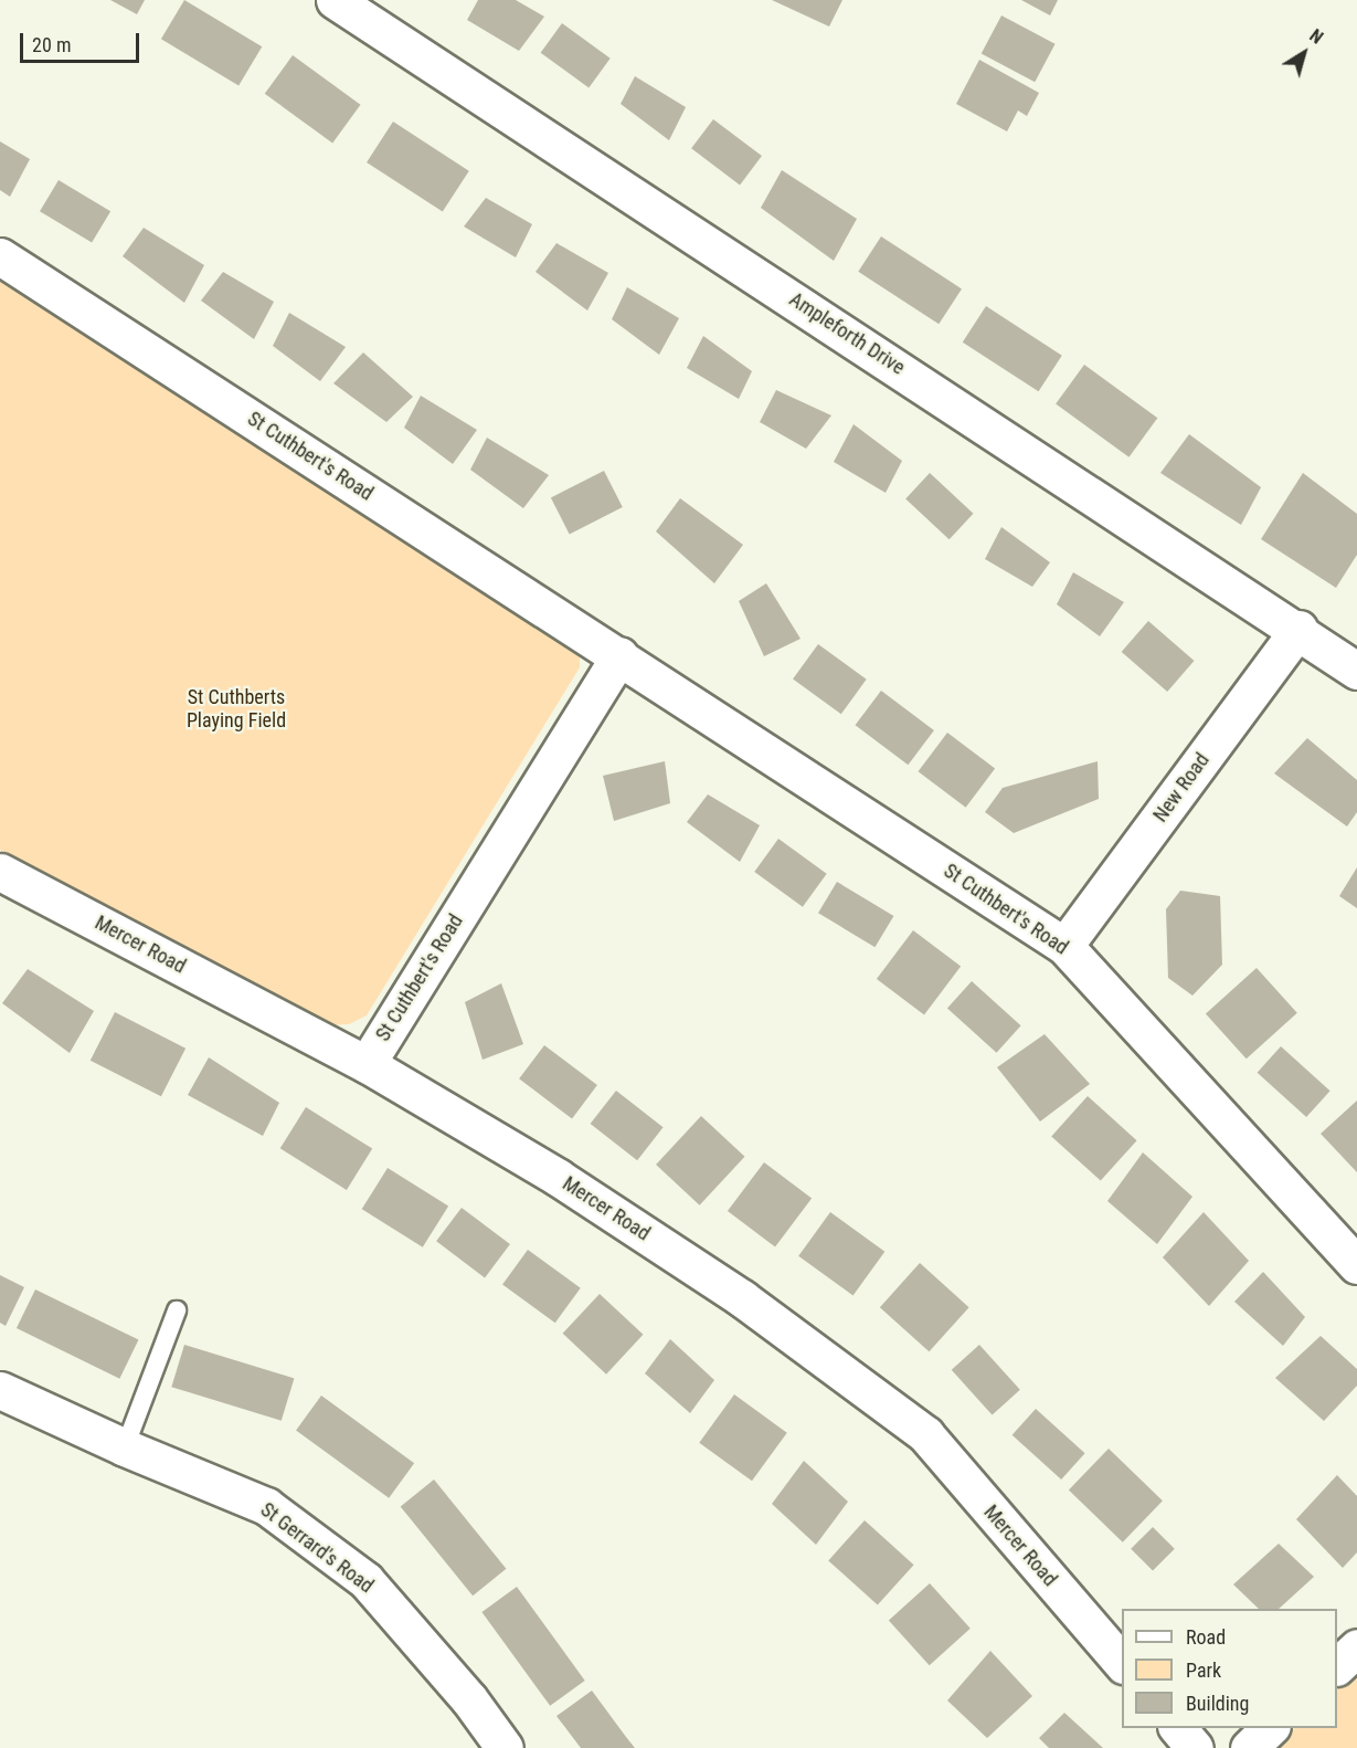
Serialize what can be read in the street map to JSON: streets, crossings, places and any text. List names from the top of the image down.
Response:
{
  "streets": {
    "street": [
      "Ampleforth Drive",
      "St Cuthbert's Road",
      "New Road",
      "Mercer Road",
      "St Gerrard's Road"
    ]
  },
  "crossings": [
    ["Ampleforth Drive", "New Road"],
    ["St Cuthbert's Road", "New Road"],
    ["St Cuthbert's Road", "Mercer Road"]
  ],
  "parks": ["St Cuthberts Playing Field"],
  "legend": ["Road", "Park", "Building"],
  "scale_bar": "20 m",
  "north": "top right"
}
